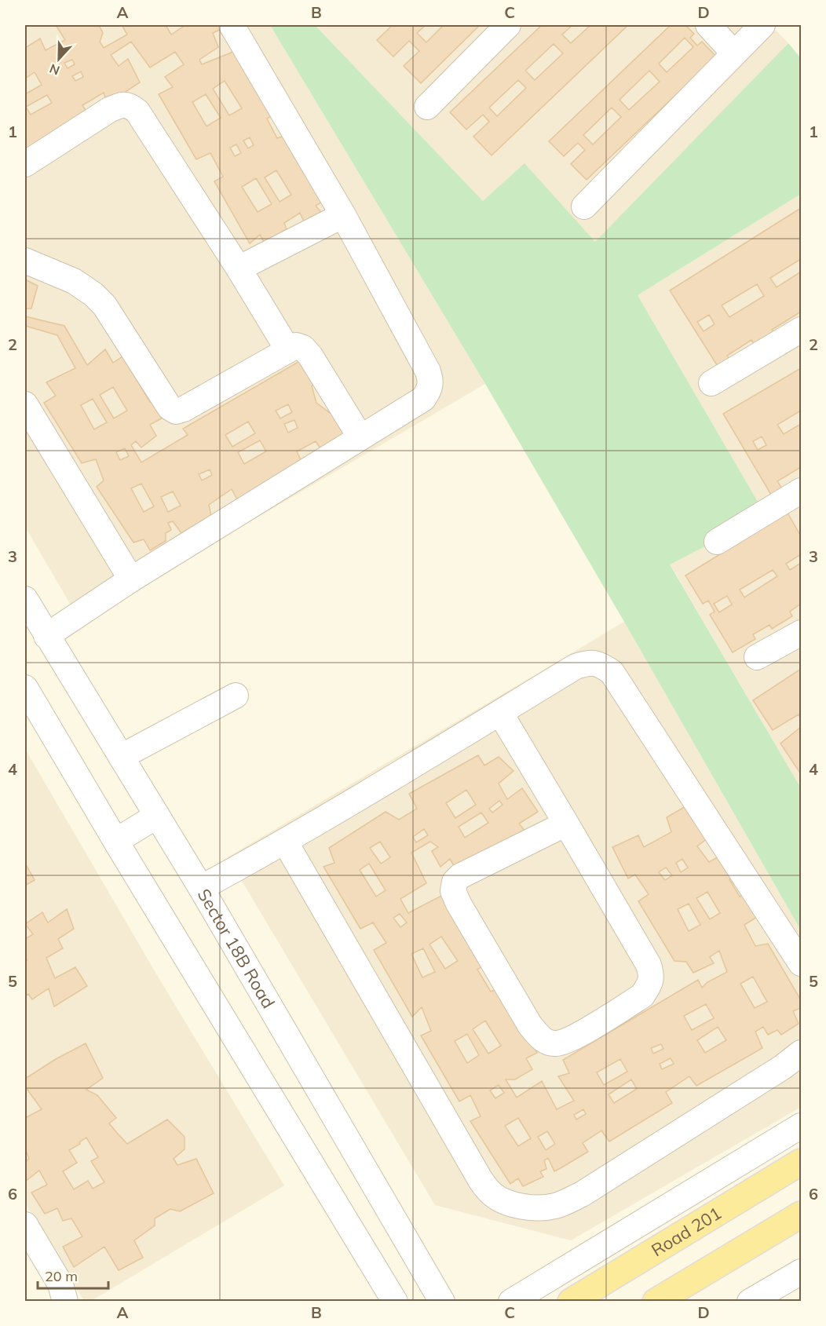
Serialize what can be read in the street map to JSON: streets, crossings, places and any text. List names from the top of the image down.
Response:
{
  "streets": {
    "main road": ["Road 201"],
    "street": ["Sector 18B Road"]
  },
  "scale_bar": "20 m",
  "north": "bottom",
  "grid": {
    "columns": [
      "A",
      "B",
      "C",
      "D"
    ],
    "rows": [
      "1",
      "2",
      "3",
      "4",
      "5",
      "6"
    ]
  }
}
